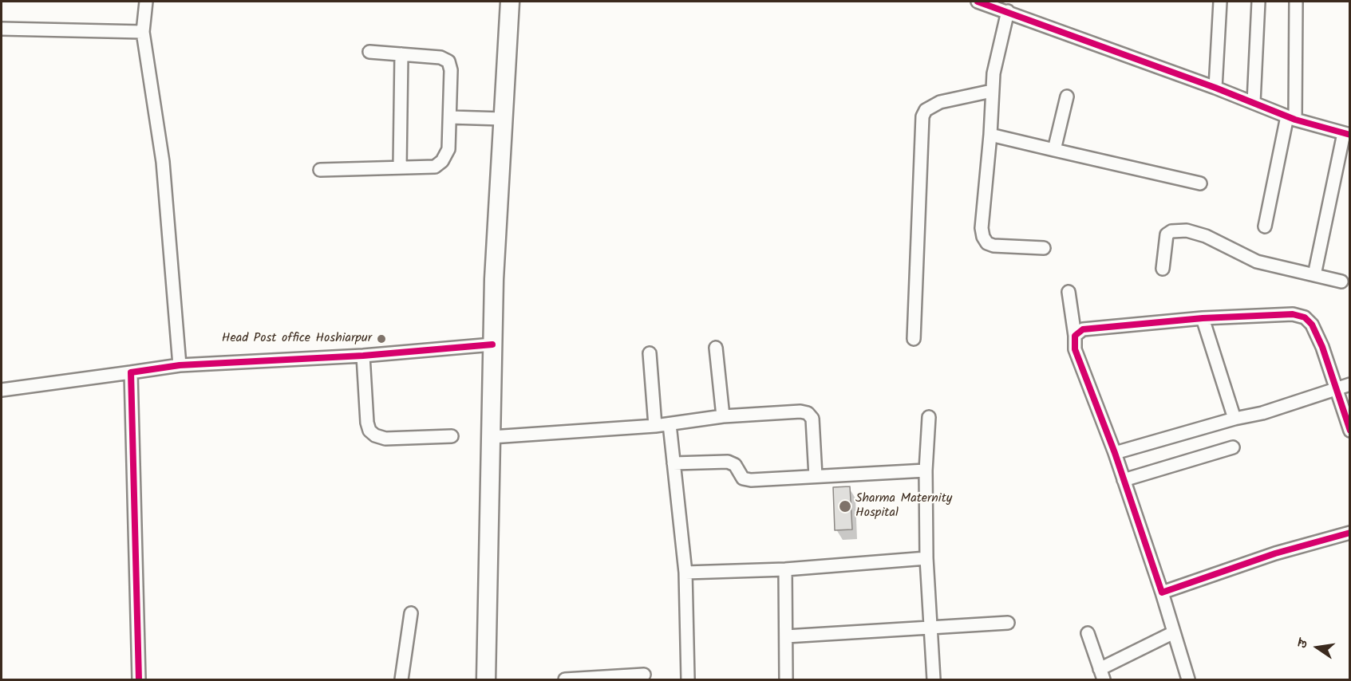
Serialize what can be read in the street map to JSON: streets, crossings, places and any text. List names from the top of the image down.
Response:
{
  "places": ["Head Post office Hoshiarpur", "Sharma Maternity Hospital"],
  "north": "left"
}
